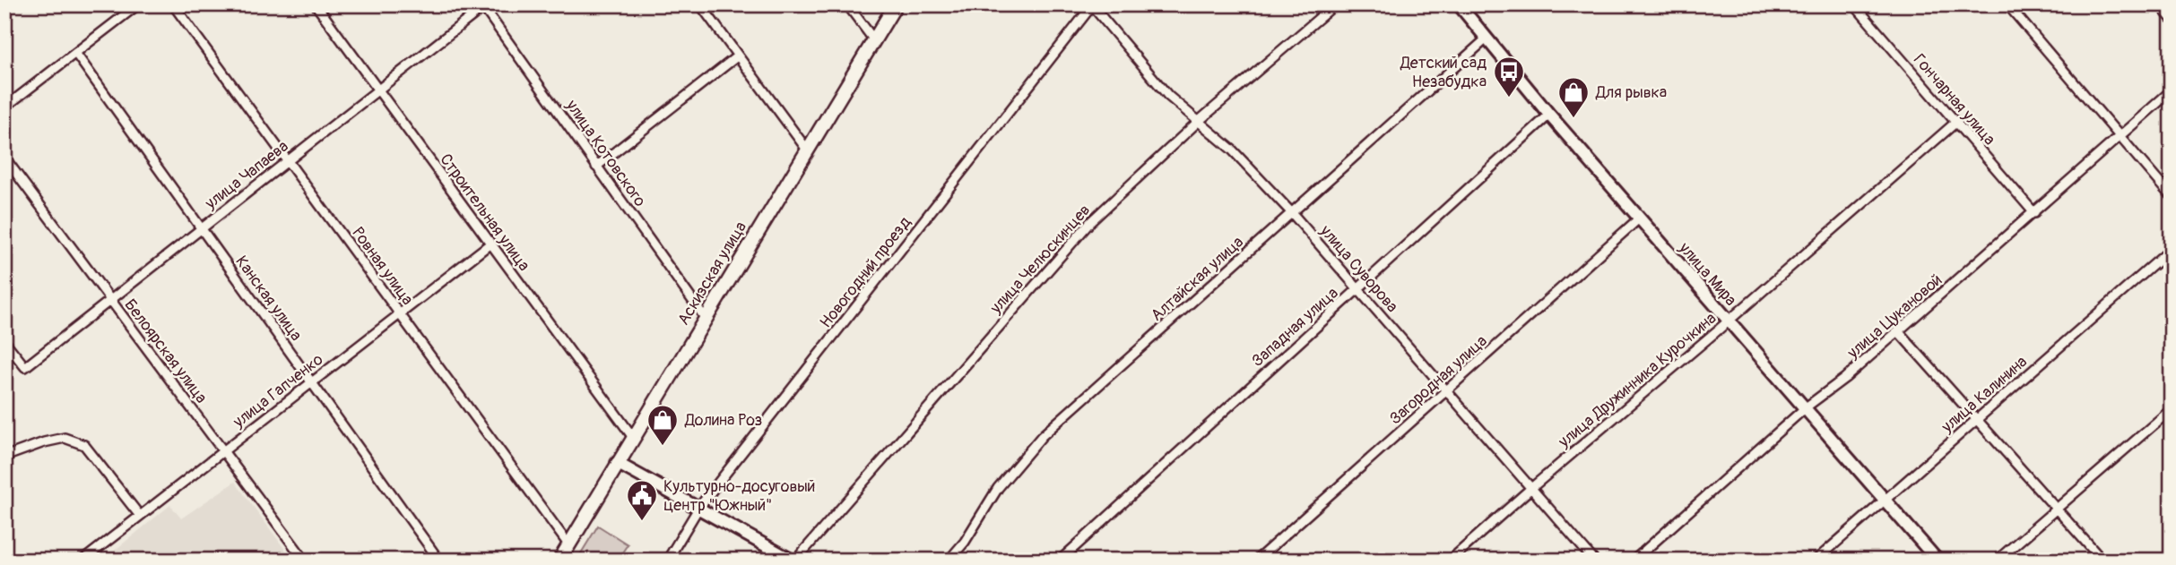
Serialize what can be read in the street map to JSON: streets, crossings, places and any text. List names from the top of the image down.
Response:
{
  "streets": {
    "main road": ["Аскизская улица", "улица Мира"],
    "street": [
      "Гончарная улица",
      "улица Котовского",
      "улица Чапаева",
      "Строительная улица",
      "улица Челюскинцев",
      "Ровная улица",
      "улица Суворова",
      "Новогодний проезд",
      "Алтайская улица",
      "Канская улица",
      "улица Цукановой",
      "Западная улица",
      "Белоярская улица",
      "Загородная улица",
      "улица Дружинника Курочкина",
      "улица Гапченко",
      "улица Калинина"
    ]
  },
  "crossings": [
    ["Гончарная улица", "улица Цукановой"],
    ["Гончарная улица", "улица Дружинника Курочкина"],
    ["улица Котовского", "улица Чапаева"],
    ["улица Котовского", "Аскизская улица"],
    ["улица Чапаева", "Строительная улица"],
    ["улица Чапаева", "Ровная улица"],
    ["улица Чапаева", "Канская улица"],
    ["улица Чапаева", "Белоярская улица"],
    ["Строительная улица", "Аскизская улица"],
    ["Строительная улица", "улица Гапченко"],
    ["улица Челюскинцев", "улица Суворова"],
    ["Ровная улица", "Аскизская улица"],
    ["Ровная улица", "улица Гапченко"],
    ["улица Суворова", "Новогодний проезд"],
    ["улица Суворова", "Алтайская улица"],
    ["улица Суворова", "Западная улица"],
    ["улица Суворова", "Загородная улица"],
    ["улица Суворова", "улица Дружинника Курочкина"],
    ["улица Мира", "Алтайская улица"],
    ["улица Мира", "улица Цукановой"],
    ["улица Мира", "Западная улица"],
    ["улица Мира", "Загородная улица"],
    ["улица Мира", "улица Дружинника Курочкина"],
    ["улица Мира", "улица Калинина"],
    ["Канская улица", "улица Гапченко"],
    ["Белоярская улица", "улица Гапченко"]
  ],
  "places": {
    "bus stop": ["Детский сад Незабудка"],
    "shop": ["Для рывка", "Долина Роз"],
    "public building": ["Культурно-досуговый центр \"Южный\""]
  }
}
